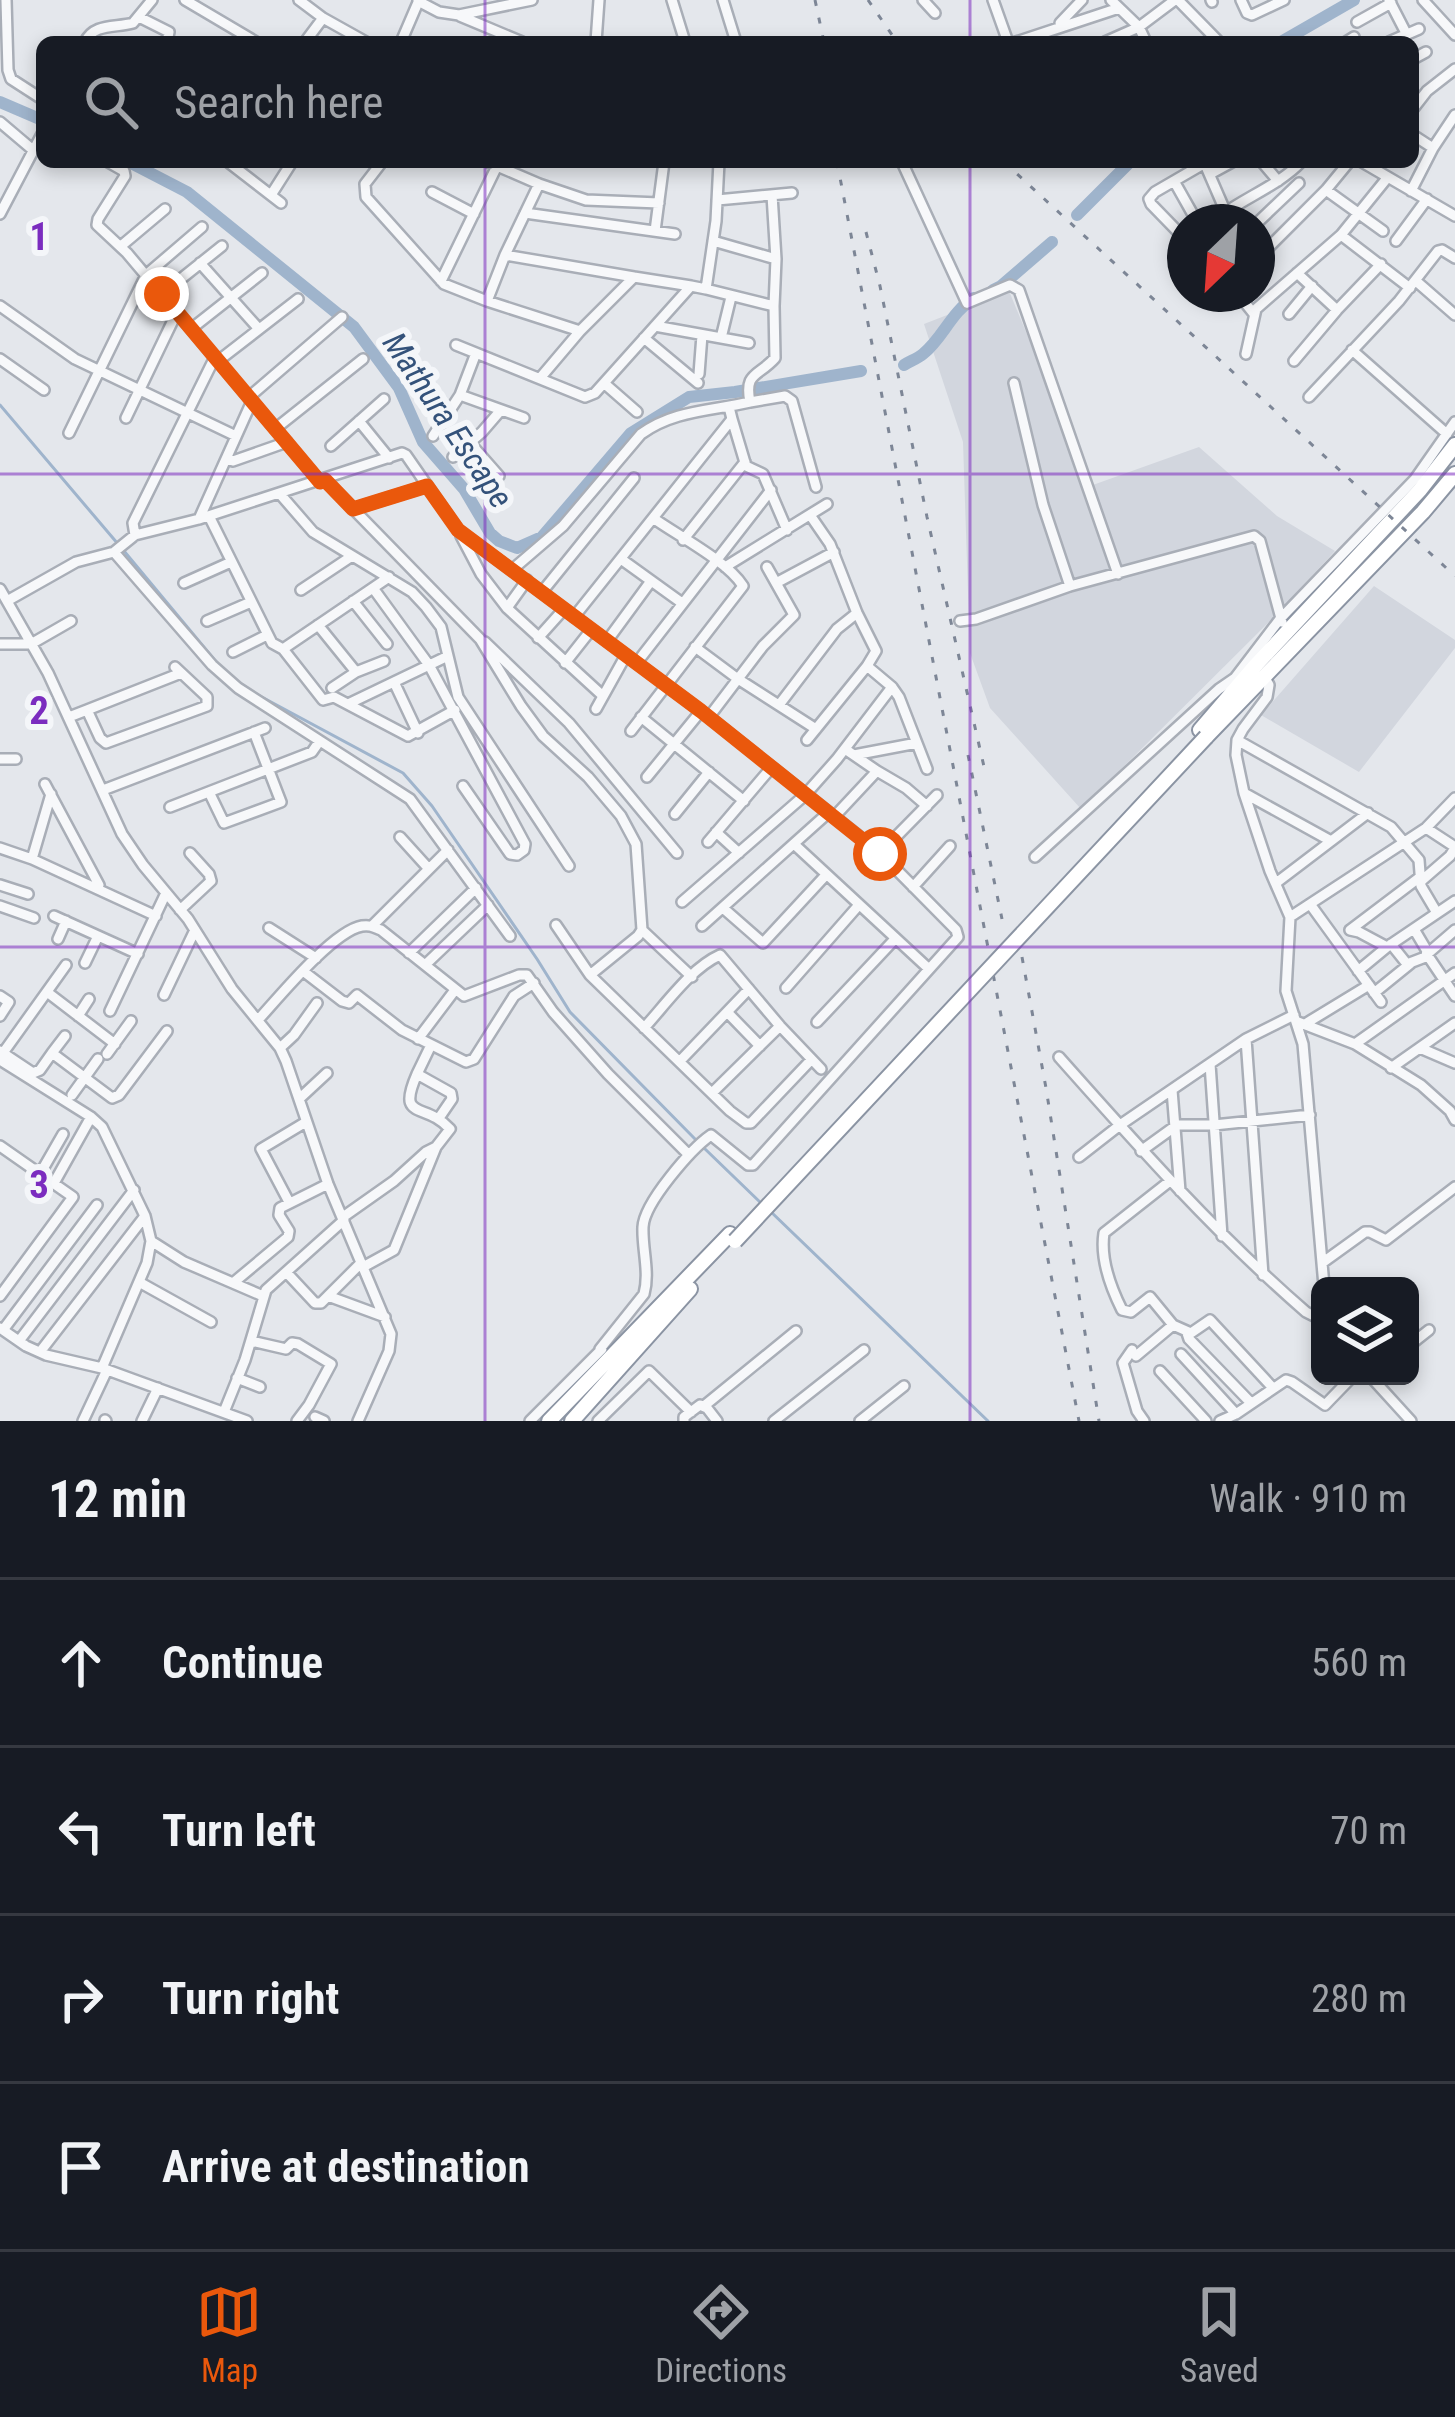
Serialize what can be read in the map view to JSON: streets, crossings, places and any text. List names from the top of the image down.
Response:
{
  "water": ["Mathura Escape"],
  "north": "bottom left",
  "page": {
    "search": "Search here",
    "heading": ["12 min", "Walk · 910 m"],
    "list": [
      ["Continue", "560 m"],
      ["Turn left", "70 m"],
      ["Turn right", "280 m"],
      "Arrive at destination"
    ],
    "nav": ["Map", "Directions", "Saved"]
  },
  "grid": {
    "rows": ["1", "2", "3"]
  }
}
